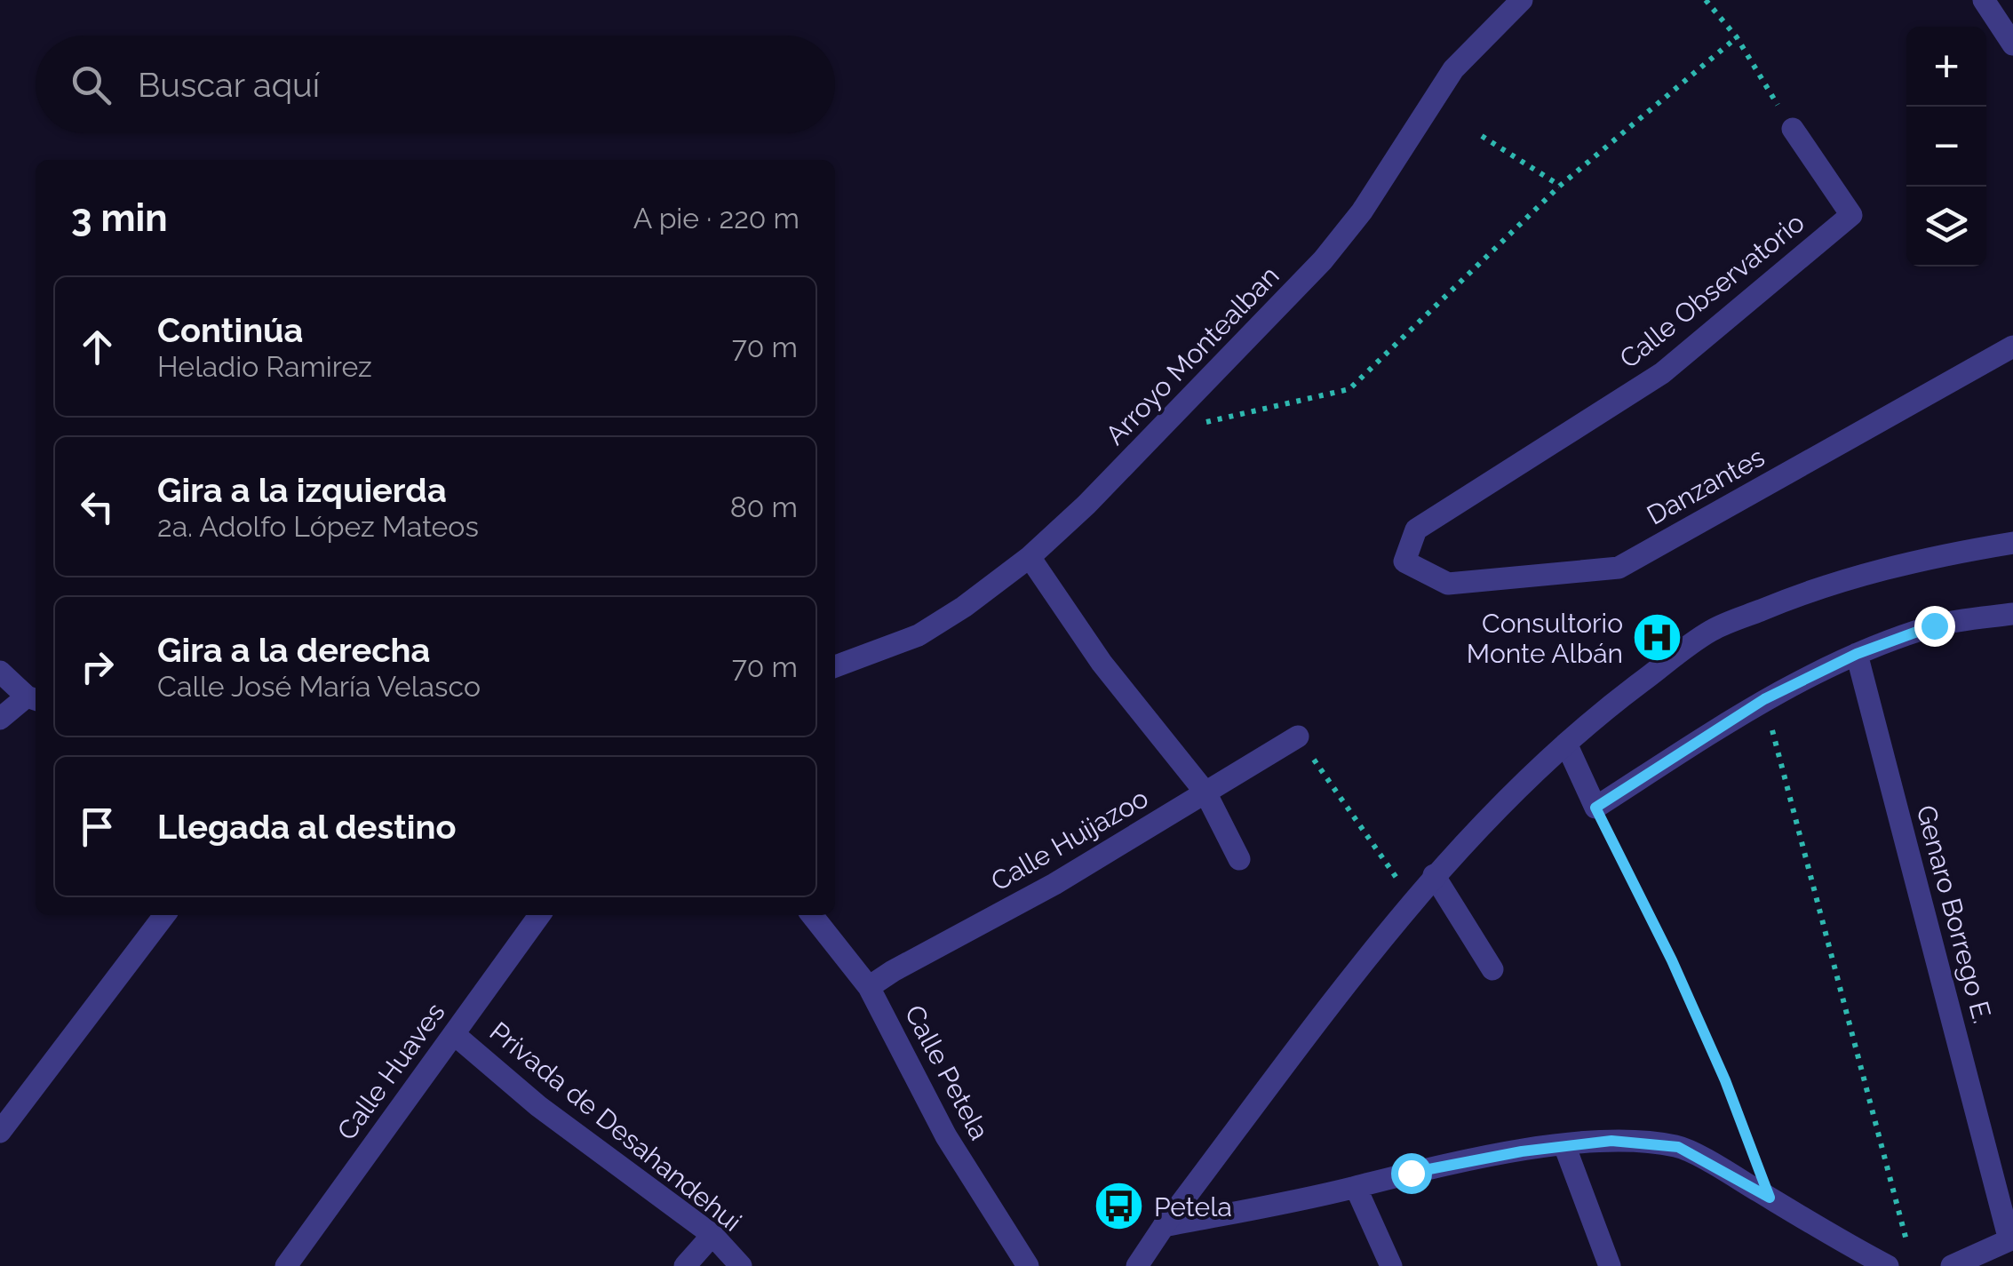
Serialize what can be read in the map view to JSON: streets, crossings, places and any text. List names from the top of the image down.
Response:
{
  "streets": {
    "street": [
      "Calle Observatorio",
      "Arroyo Montealban",
      "Danzantes",
      "Calle Huijazoo",
      "Genaro Borrego E.",
      "Calle Huaves",
      "Calle Petela",
      "Privada de Desahandehui"
    ]
  },
  "crossings": [
    ["Calle Observatorio", "Danzantes"],
    ["Calle Huijazoo", "Calle Petela"],
    ["Calle Huaves", "Privada de Desahandehui"]
  ],
  "places": {
    "hospital": ["Consultorio Monte Albán"],
    "bus stop": ["Petela"]
  },
  "page": {
    "map_buttons": ["+", "−"],
    "search": "Buscar aquí",
    "heading": ["3 min", "A pie · 220 m"],
    "list": [
      ["Continúa", "Heladio Ramirez", "70 m"],
      ["Gira a la izquierda", "2a. Adolfo López Mateos", "80 m"],
      ["Gira a la derecha", "Calle José María Velasco", "70 m"],
      "Llegada al destino"
    ]
  }
}
